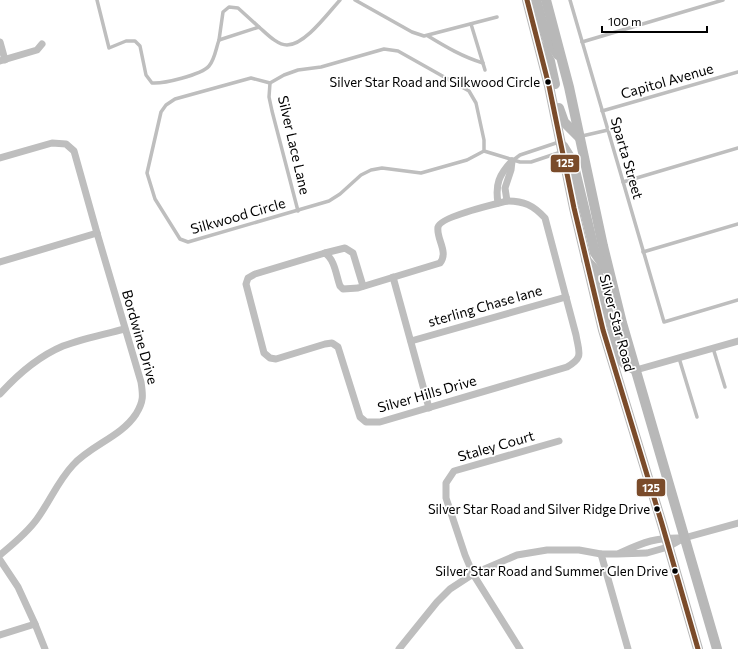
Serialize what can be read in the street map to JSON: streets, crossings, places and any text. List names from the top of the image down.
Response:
{
  "streets": {
    "main road": ["Silver Star Road"],
    "street": [
      "sterling Chase lane",
      "Bordwine Drive",
      "Silver Hills Drive",
      "Staley Court"
    ],
    "lane": [
      "Capitol Avenue",
      "Silver Lace Lane",
      "Sparta Street",
      "Silkwood Circle"
    ]
  },
  "crossings": [
    ["Capitol Avenue", "Sparta Street"],
    ["Silver Lace Lane", "Silkwood Circle"],
    ["sterling Chase lane", "Silver Hills Drive"]
  ],
  "places": ["Silver Star Road and Silkwood Circle", "Silver Star Road and Silver Ridge Drive", "Silver Star Road and Summer Glen Drive"],
  "lines": ["transit line 125"],
  "scale_bar": "100 m"
}
